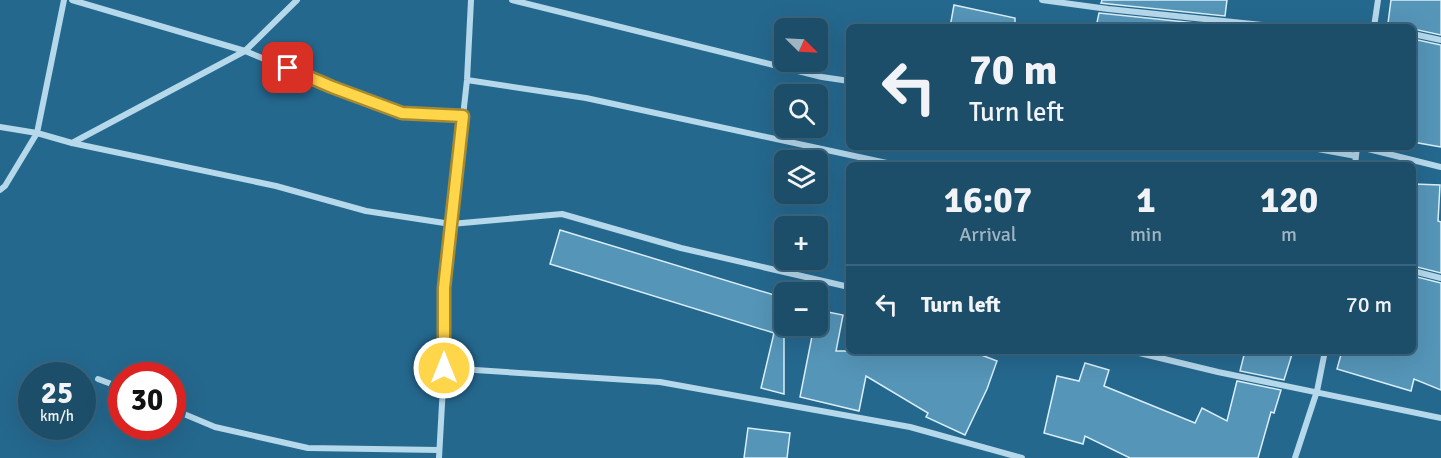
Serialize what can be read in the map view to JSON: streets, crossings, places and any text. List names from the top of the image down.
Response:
{
  "north": "bottom right",
  "page": {
    "map_buttons": ["+", "−"],
    "turn": ["70 m", "Turn left"],
    "eta": [
      "16:07",
      "Arrival",
      "1",
      "min",
      "120",
      "m"
    ],
    "list": [
      {
        "name": "Turn left",
        "value": "70 m"
      }
    ],
    "speed": "25 km/h",
    "limit": "30"
  }
}
